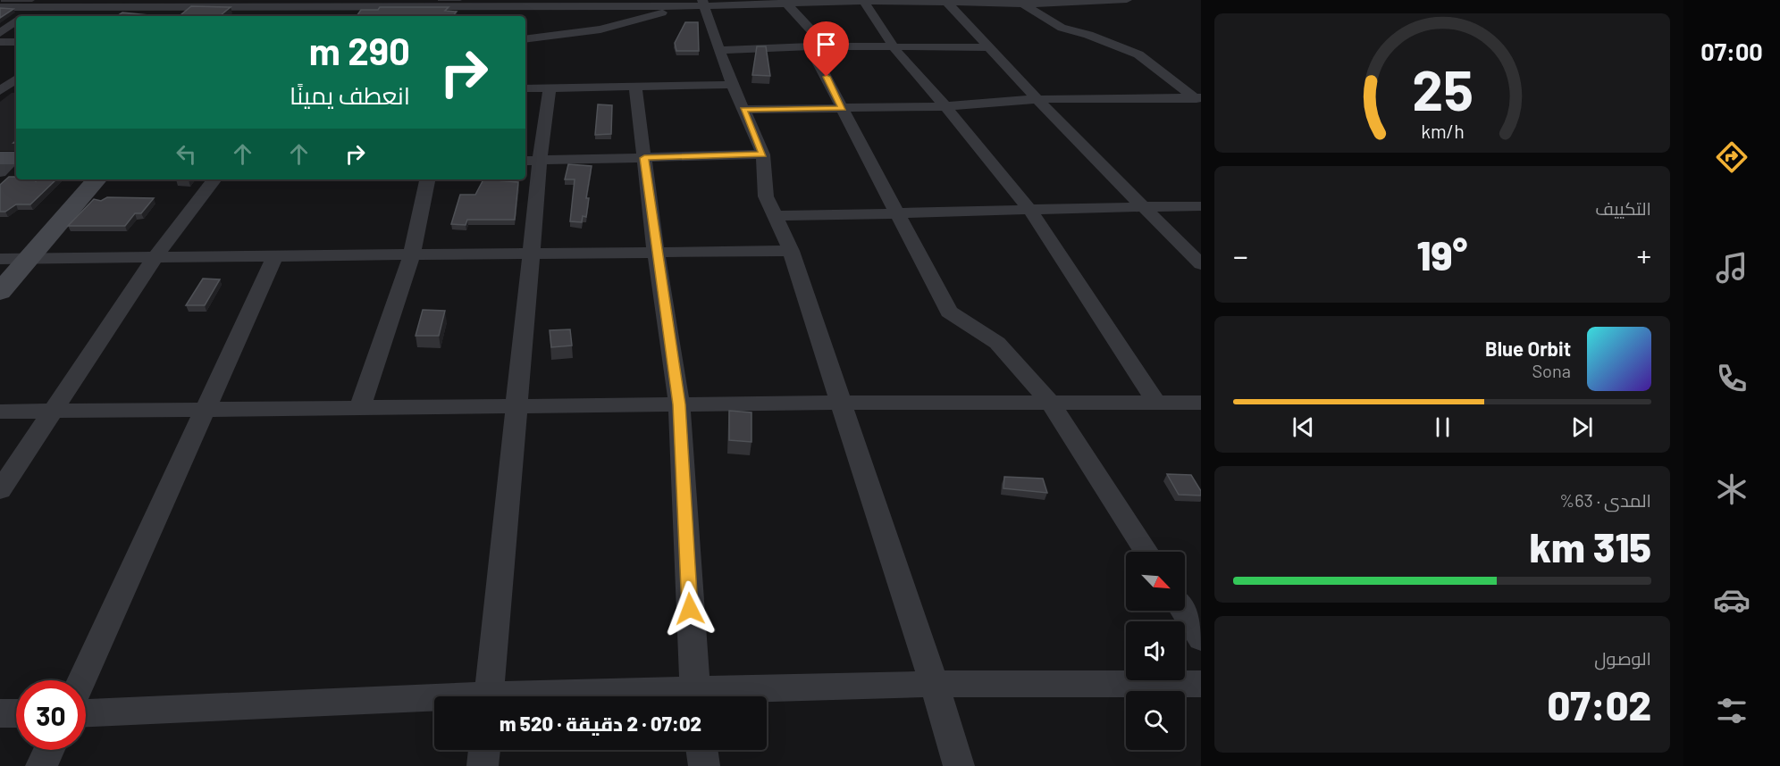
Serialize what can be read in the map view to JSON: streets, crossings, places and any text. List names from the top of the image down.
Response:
{
  "north": "bottom right",
  "page": {
    "tabs": "07:00",
    "turn": ["290 m", "انعطف يمينًا"],
    "tile": [
      "التكييف",
      ["المدى · 63%", "315 km"],
      ["الوصول", "07:02"]
    ],
    "heat": ["−", "19°", "+"],
    "song": ["Blue Orbit", "Sona"],
    "limit": "30",
    "trip": "07:02 · 2 دقيقة · 520 m",
    "gauge": ["25", "km/h"]
  }
}
